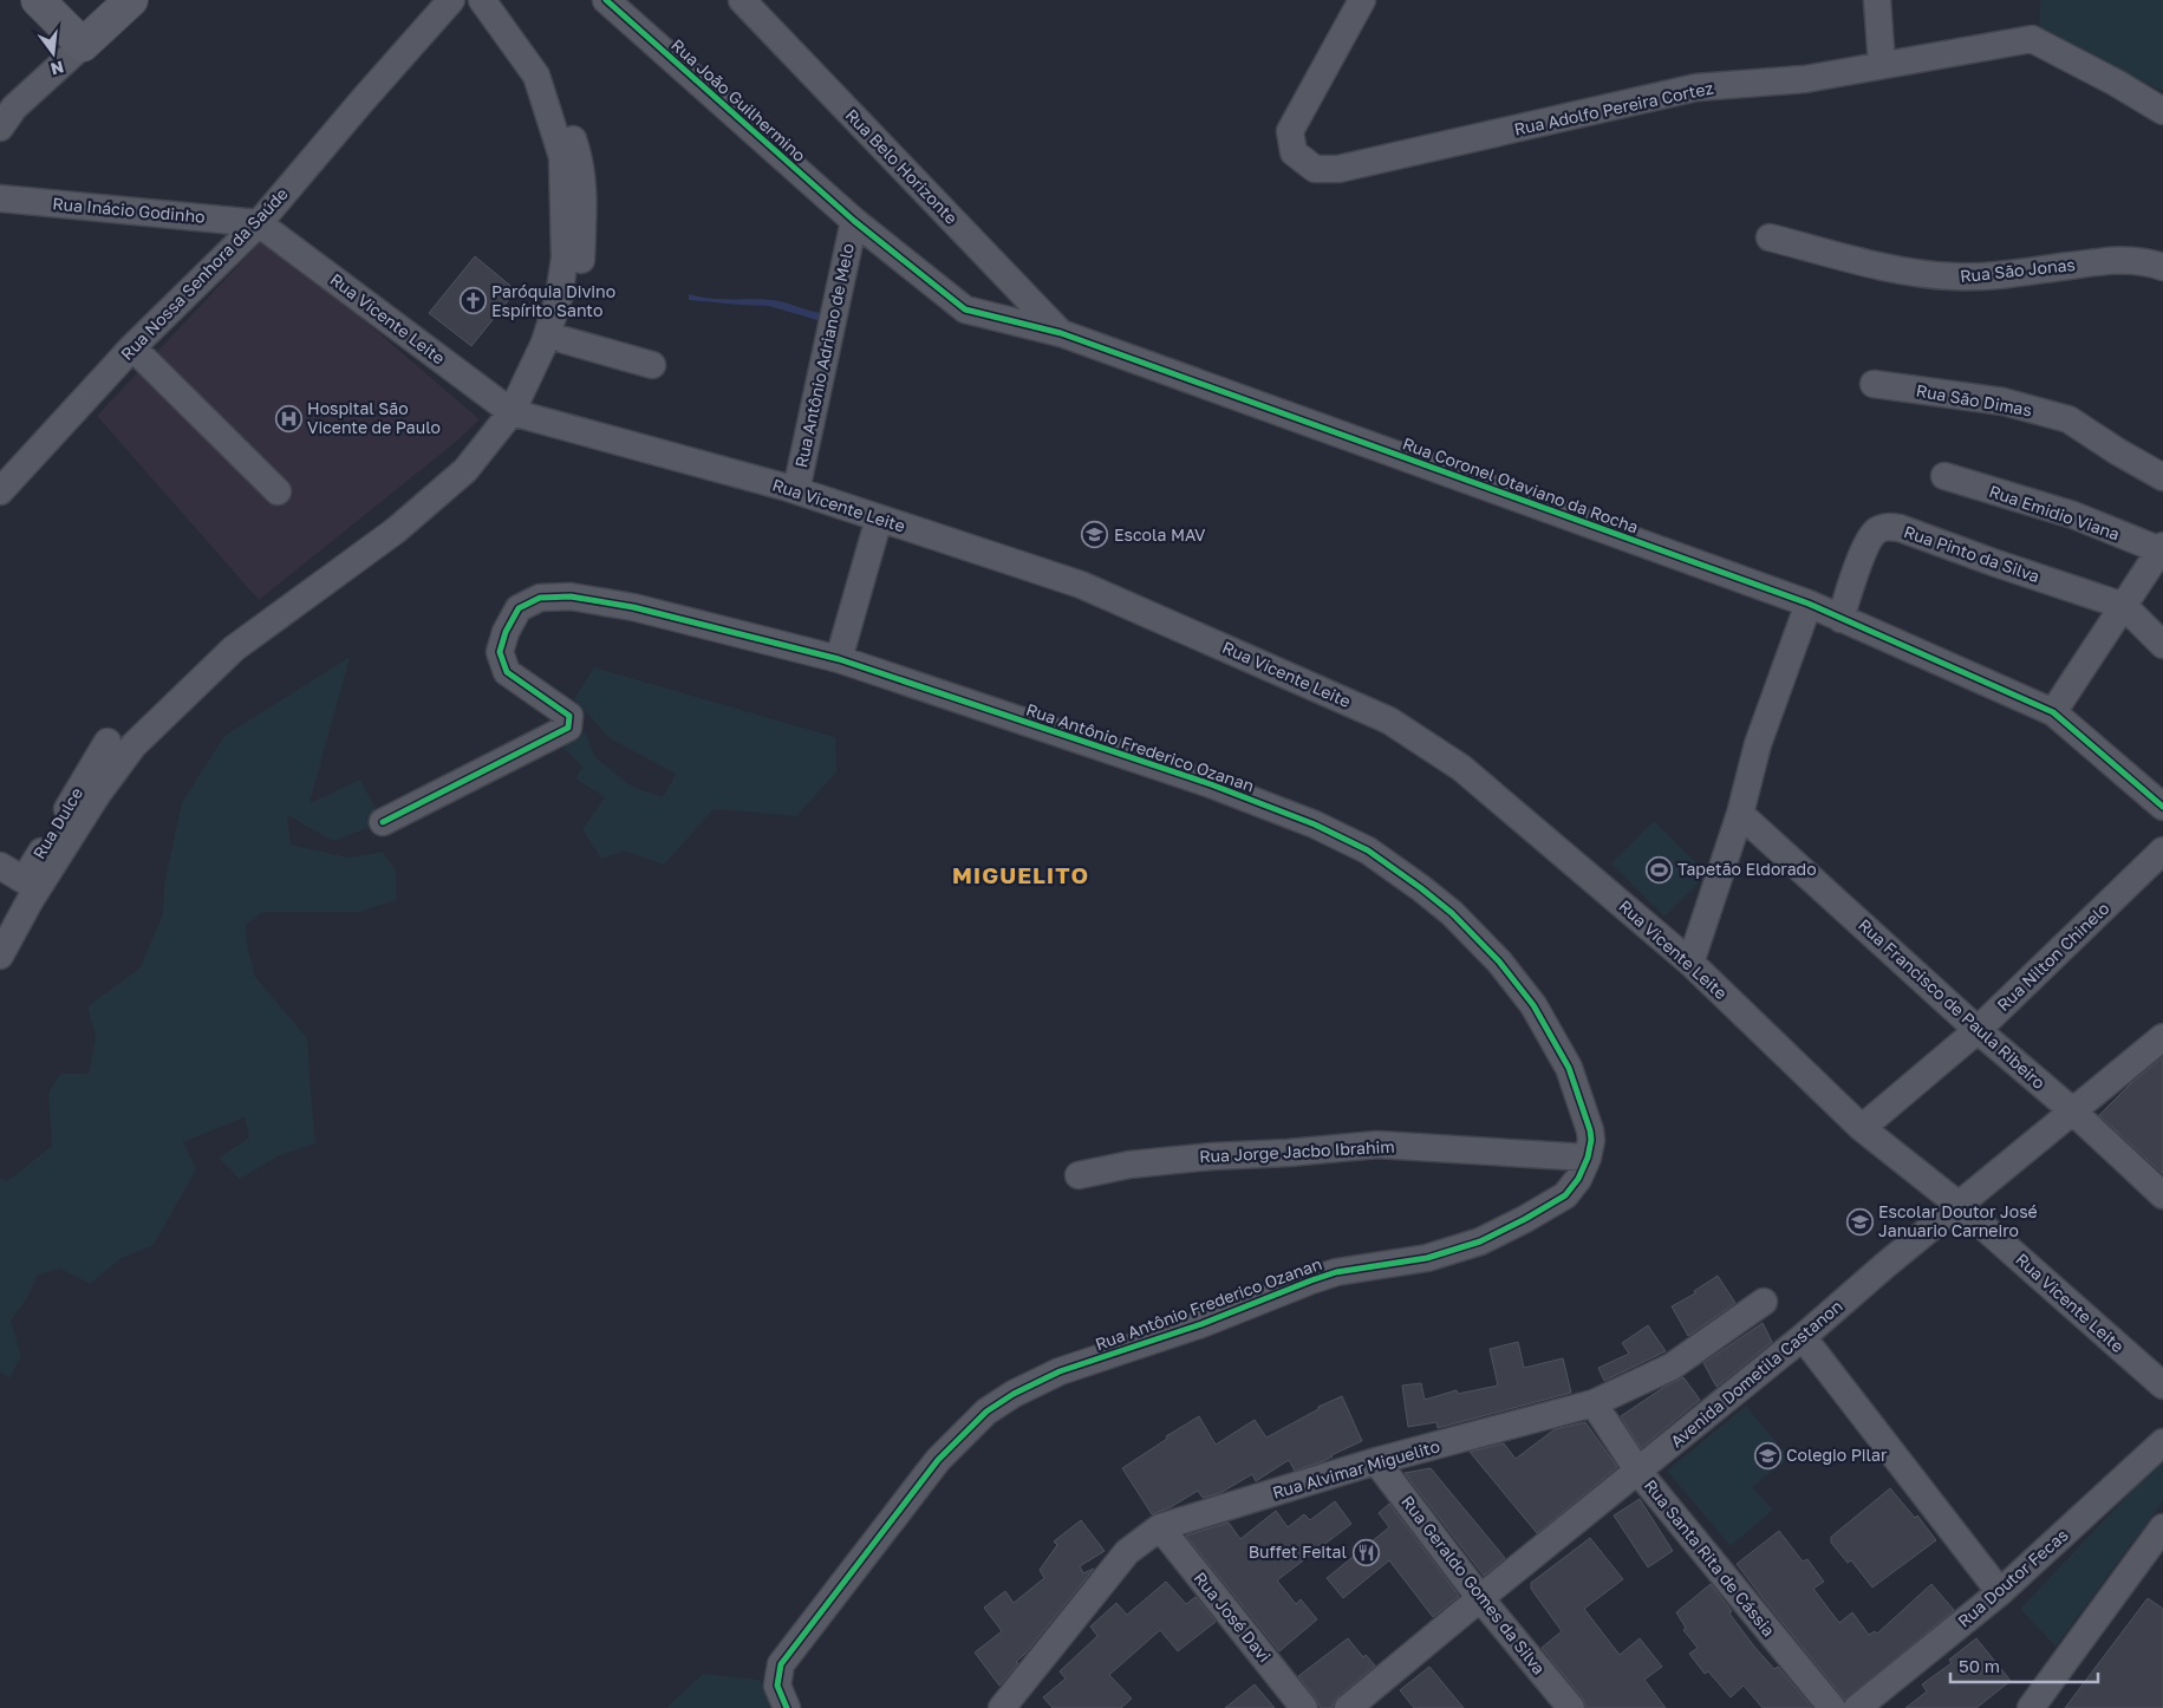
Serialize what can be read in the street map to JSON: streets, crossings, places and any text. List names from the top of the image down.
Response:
{
  "streets": {
    "street": [
      "Rua João Guilhermino",
      "Rua Adolfo Pereira Cortez",
      "Rua Belo Horizonte",
      "Rua Inácio Godinho",
      "Rua São Jonas",
      "Rua Nossa Senhora da Saúde",
      "Rua Vicente Leite",
      "Rua Antônio Adriano de Melo",
      "Rua São Dimas",
      "Rua Coronel Otaviano da Rocha",
      "Rua Emidio Viana",
      "Rua Pinto da Silva",
      "Rua Antônio Frederico Ozanan",
      "Rua Dulce",
      "Rua Nilton Chinelo",
      "Rua Francisco de Paula Ribeiro",
      "Rua Jorge Jacbo Ibrahim",
      "Avenida Dometila Castanon",
      "Rua Alvimar Miguelito",
      "Rua Santa Rita de Cássia",
      "Rua Doutor Fecas",
      "Rua Geraldo Gomes da Silva",
      "Rua José Davi"
    ]
  },
  "crossings": [
    ["Rua João Guilhermino", "Rua Antônio Adriano de Melo"],
    ["Rua João Guilhermino", "Rua Coronel Otaviano da Rocha"],
    ["Rua Belo Horizonte", "Rua Coronel Otaviano da Rocha"],
    ["Rua Inácio Godinho", "Rua Nossa Senhora da Saúde"],
    ["Rua Inácio Godinho", "Rua Vicente Leite"],
    ["Rua Nossa Senhora da Saúde", "Rua Vicente Leite"],
    ["Rua Vicente Leite", "Rua Antônio Adriano de Melo"],
    ["Rua Vicente Leite", "Rua Nilton Chinelo"],
    ["Rua Vicente Leite", "Avenida Dometila Castanon"],
    ["Rua Antônio Adriano de Melo", "Rua Coronel Otaviano da Rocha"],
    ["Rua Coronel Otaviano da Rocha", "Rua Pinto da Silva"],
    ["Rua Antônio Frederico Ozanan", "Rua Jorge Jacbo Ibrahim"],
    ["Rua Nilton Chinelo", "Rua Francisco de Paula Ribeiro"],
    ["Rua Francisco de Paula Ribeiro", "Avenida Dometila Castanon"],
    ["Avenida Dometila Castanon", "Rua Santa Rita de Cássia"],
    ["Avenida Dometila Castanon", "Rua Geraldo Gomes da Silva"],
    ["Rua Alvimar Miguelito", "Rua Santa Rita de Cássia"],
    ["Rua Alvimar Miguelito", "Rua Geraldo Gomes da Silva"],
    ["Rua Alvimar Miguelito", "Rua José Davi"]
  ],
  "districts": ["MIGUELITO"],
  "places": {
    "church": ["Paróquia Divino Espírito Santo"],
    "hospital": ["Hospital São Vicente de Paulo"],
    "school or university": ["Escola MAV", "Escolar Doutor José Januario Carneiro", "Colegio Pilar"],
    "sports": ["Tapetão Eldorado"],
    "restaurant": ["Buffet Feital"]
  },
  "scale_bar": "50 m",
  "north": "bottom"
}
